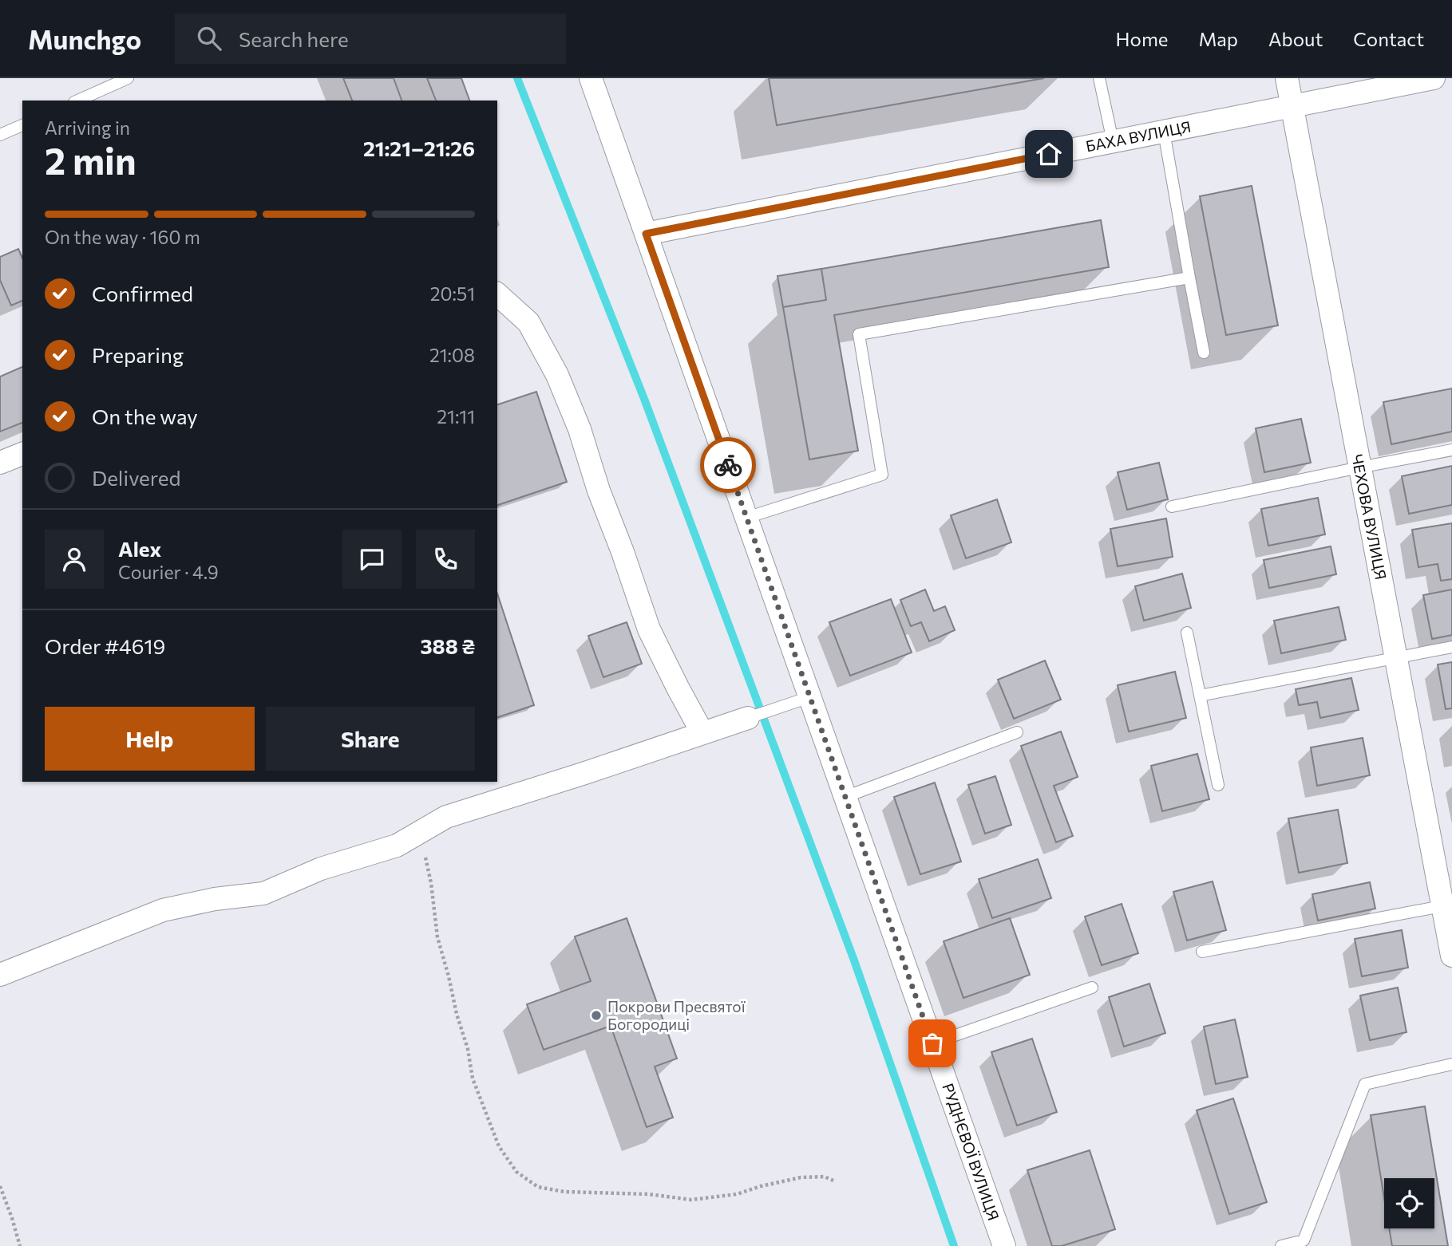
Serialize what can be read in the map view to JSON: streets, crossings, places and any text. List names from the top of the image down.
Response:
{
  "streets": {
    "street": ["БАХА ВУЛИЦЯ", "ЧЕХОВА ВУЛИЦЯ", "РУДНЄВОЇ ВУЛИЦЯ"]
  },
  "crossings": [
    ["БАХА ВУЛИЦЯ", "ЧЕХОВА ВУЛИЦЯ"],
    ["БАХА ВУЛИЦЯ", "РУДНЄВОЇ ВУЛИЦЯ"]
  ],
  "places": ["Покрови Пресвятої Богородиці"],
  "page": {
    "header": "Munchgo",
    "search": "Search here",
    "nav": [
      "Home",
      "Map",
      "About",
      "Contact"
    ],
    "heading": ["2 min", "Arriving in", "21:21–21:26"],
    "panel": [
      "Alex",
      "Courier · 4.9",
      "Order #4619",
      "388 ₴"
    ],
    "bar": "On the way · 160 m",
    "list": [
      ["Confirmed", "20:51"],
      ["Preparing", "21:08"],
      ["On the way", "21:11"],
      "Delivered"
    ],
    "buttons": ["Help", "Share"]
  }
}
